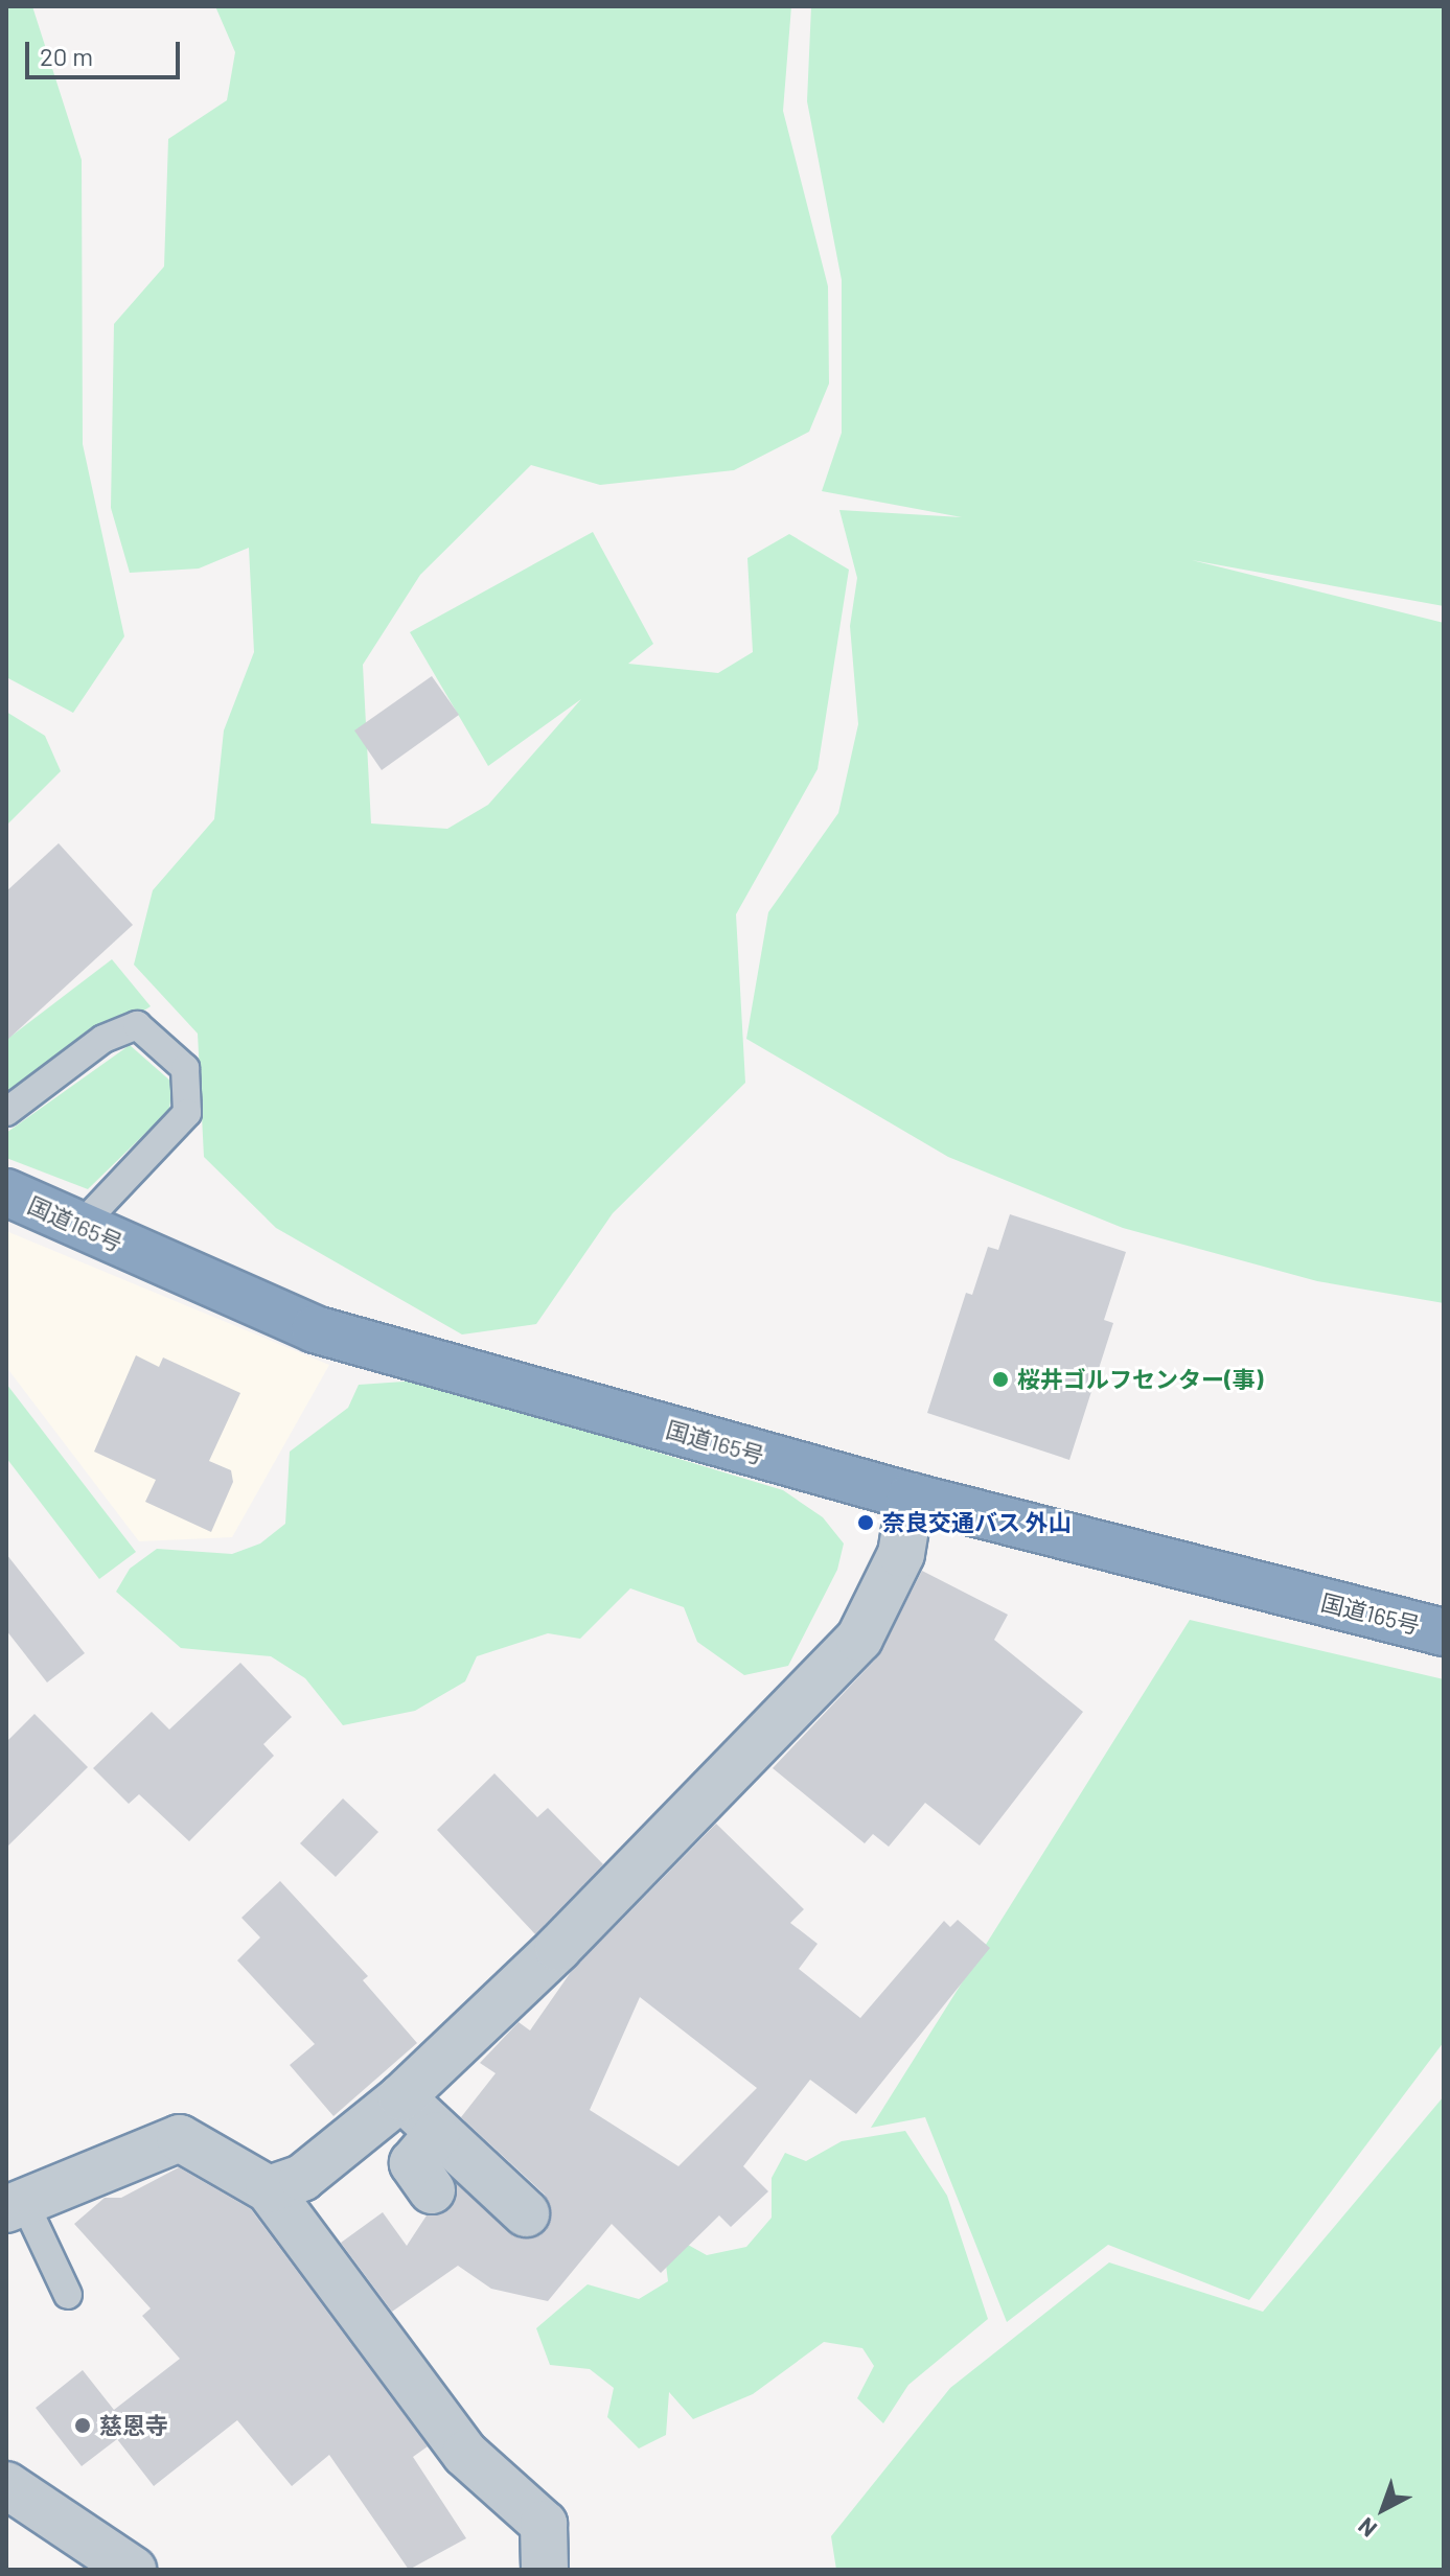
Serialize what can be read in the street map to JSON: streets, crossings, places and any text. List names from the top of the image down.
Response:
{
  "streets": {
    "highway": ["国道165号"]
  },
  "places": ["桜井ゴルフセンター(事)", "奈良交通バス 外山", "慈恩寺"],
  "scale_bar": "20 m",
  "north": "bottom left"
}
